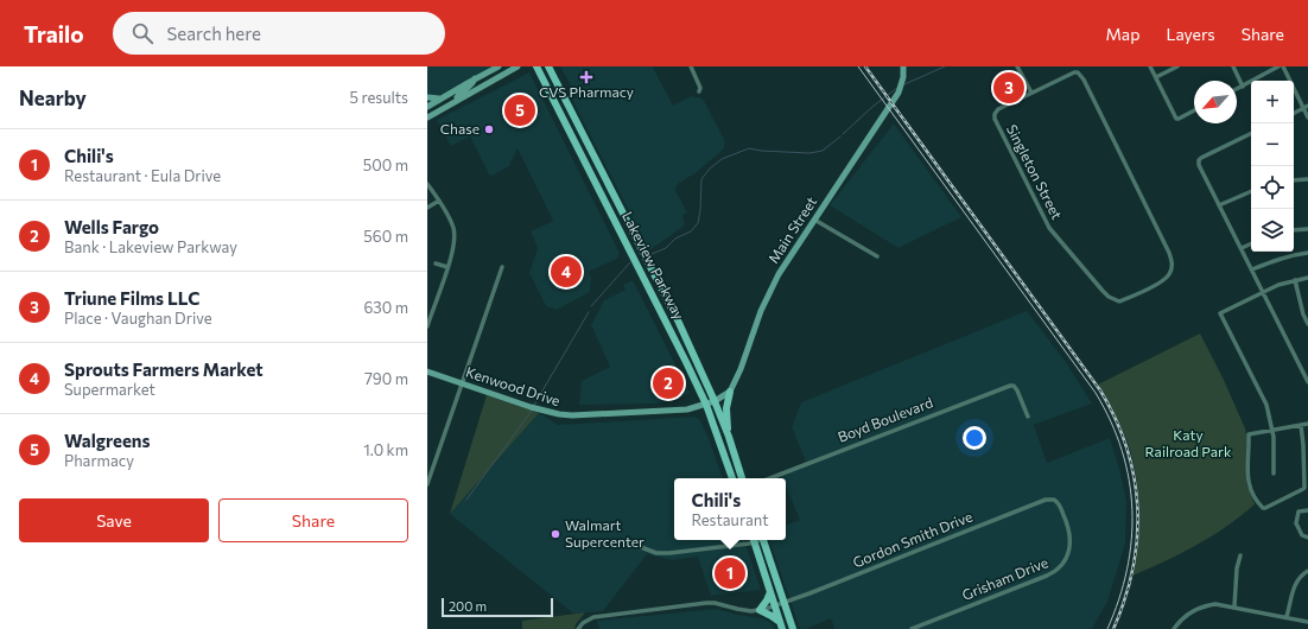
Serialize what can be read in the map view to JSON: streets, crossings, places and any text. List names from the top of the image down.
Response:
{
  "streets": {
    "main road": ["Lakeview Parkway"],
    "street": [
      "Singleton Street",
      "Main Street",
      "Kenwood Drive",
      "Boyd Boulevard",
      "Gordon Smith Drive",
      "Grisham Drive"
    ]
  },
  "crossings": [
    ["Lakeview Parkway", "Kenwood Drive"],
    ["Gordon Smith Drive", "Grisham Drive"]
  ],
  "parks": ["Katy Railroad Park"],
  "places": {
    "health": ["CVS Pharmacy"],
    "other": ["Chase", "Walmart Supercenter"]
  },
  "scale_bar": "200 m",
  "north": "bottom left",
  "page": {
    "header": "Trailo",
    "search": "Search here",
    "nav": ["Map", "Layers", "Share"],
    "heading": ["Nearby", "5 results"],
    "pins": [
      "3",
      "5",
      "4",
      "2",
      "1"
    ],
    "map_buttons": ["+", "−"],
    "list": [
      {
        "mark": "1",
        "name": "Chili's",
        "note": "Restaurant · Eula Drive",
        "value": "500 m"
      },
      {
        "mark": "2",
        "name": "Wells Fargo",
        "note": "Bank · Lakeview Parkway",
        "value": "560 m"
      },
      {
        "mark": "3",
        "name": "Triune Films LLC",
        "note": "Place · Vaughan Drive",
        "value": "630 m"
      },
      {
        "mark": "4",
        "name": "Sprouts Farmers Market",
        "note": "Supermarket",
        "value": "790 m"
      },
      {
        "mark": "5",
        "name": "Walgreens",
        "note": "Pharmacy",
        "value": "1.0 km"
      }
    ],
    "popup": ["Chili's", "Restaurant"],
    "buttons": ["Save", "Share"],
    "scale": "200 m"
  }
}
